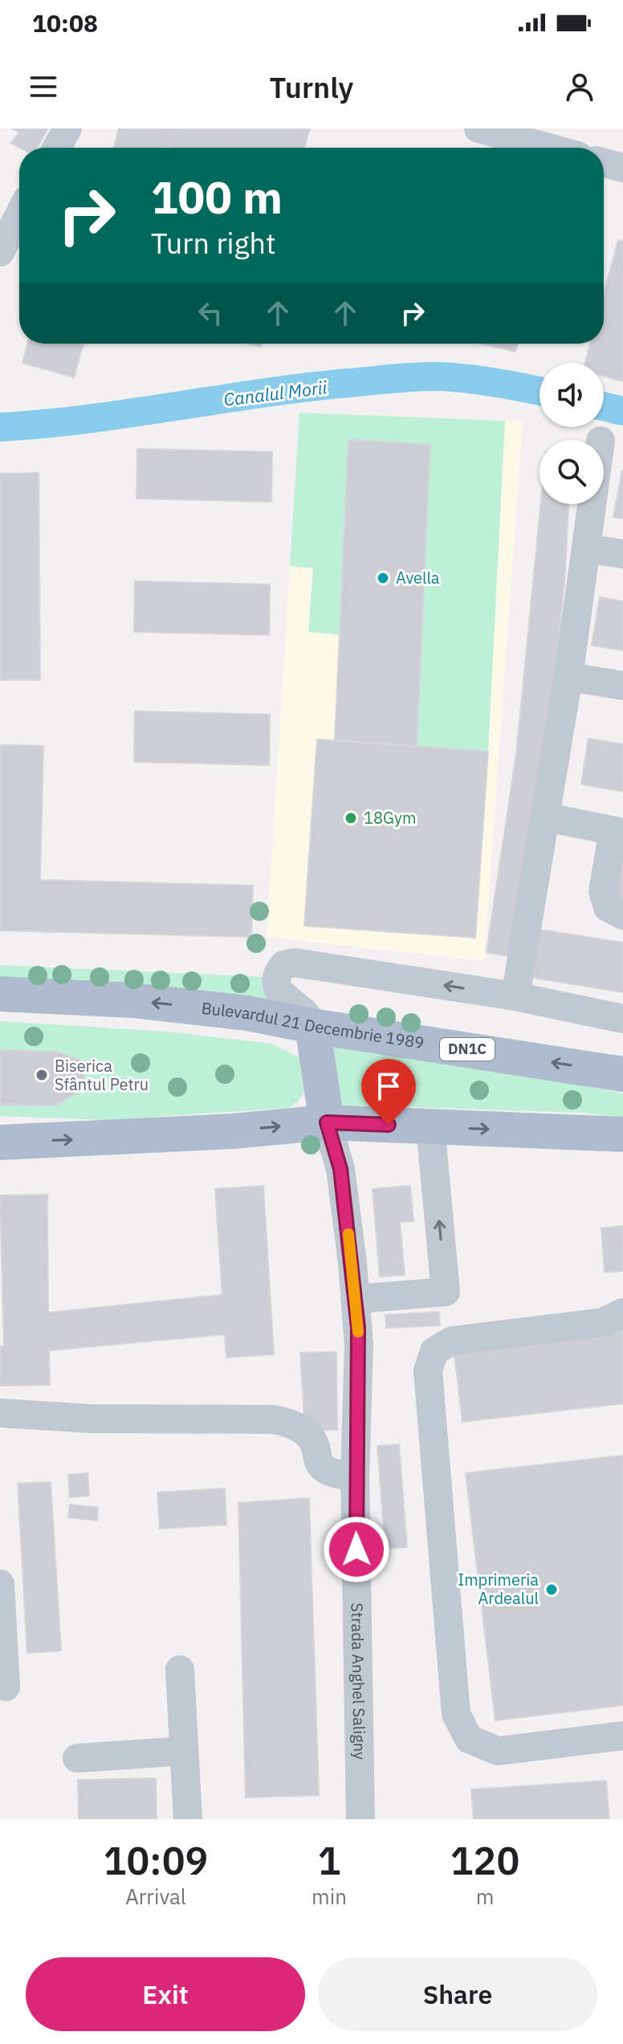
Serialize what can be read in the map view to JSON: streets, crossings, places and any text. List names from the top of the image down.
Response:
{
  "streets": {
    "main road": ["Bulevardul 21 Decembrie 1989", "DN1C"],
    "street": ["Strada Anghel Saligny"]
  },
  "water": ["Canalul Morii"],
  "places": [
    "Avella",
    "18Gym",
    "Biserica Sfântul Petru",
    "Imprimeria Ardealul"
  ],
  "page": {
    "status": "10:08",
    "header": "Turnly",
    "turn": ["100 m", "Turn right"],
    "eta": [
      "10:09",
      "Arrival",
      "1",
      "min",
      "120",
      "m"
    ],
    "buttons": ["Exit", "Share"]
  }
}
